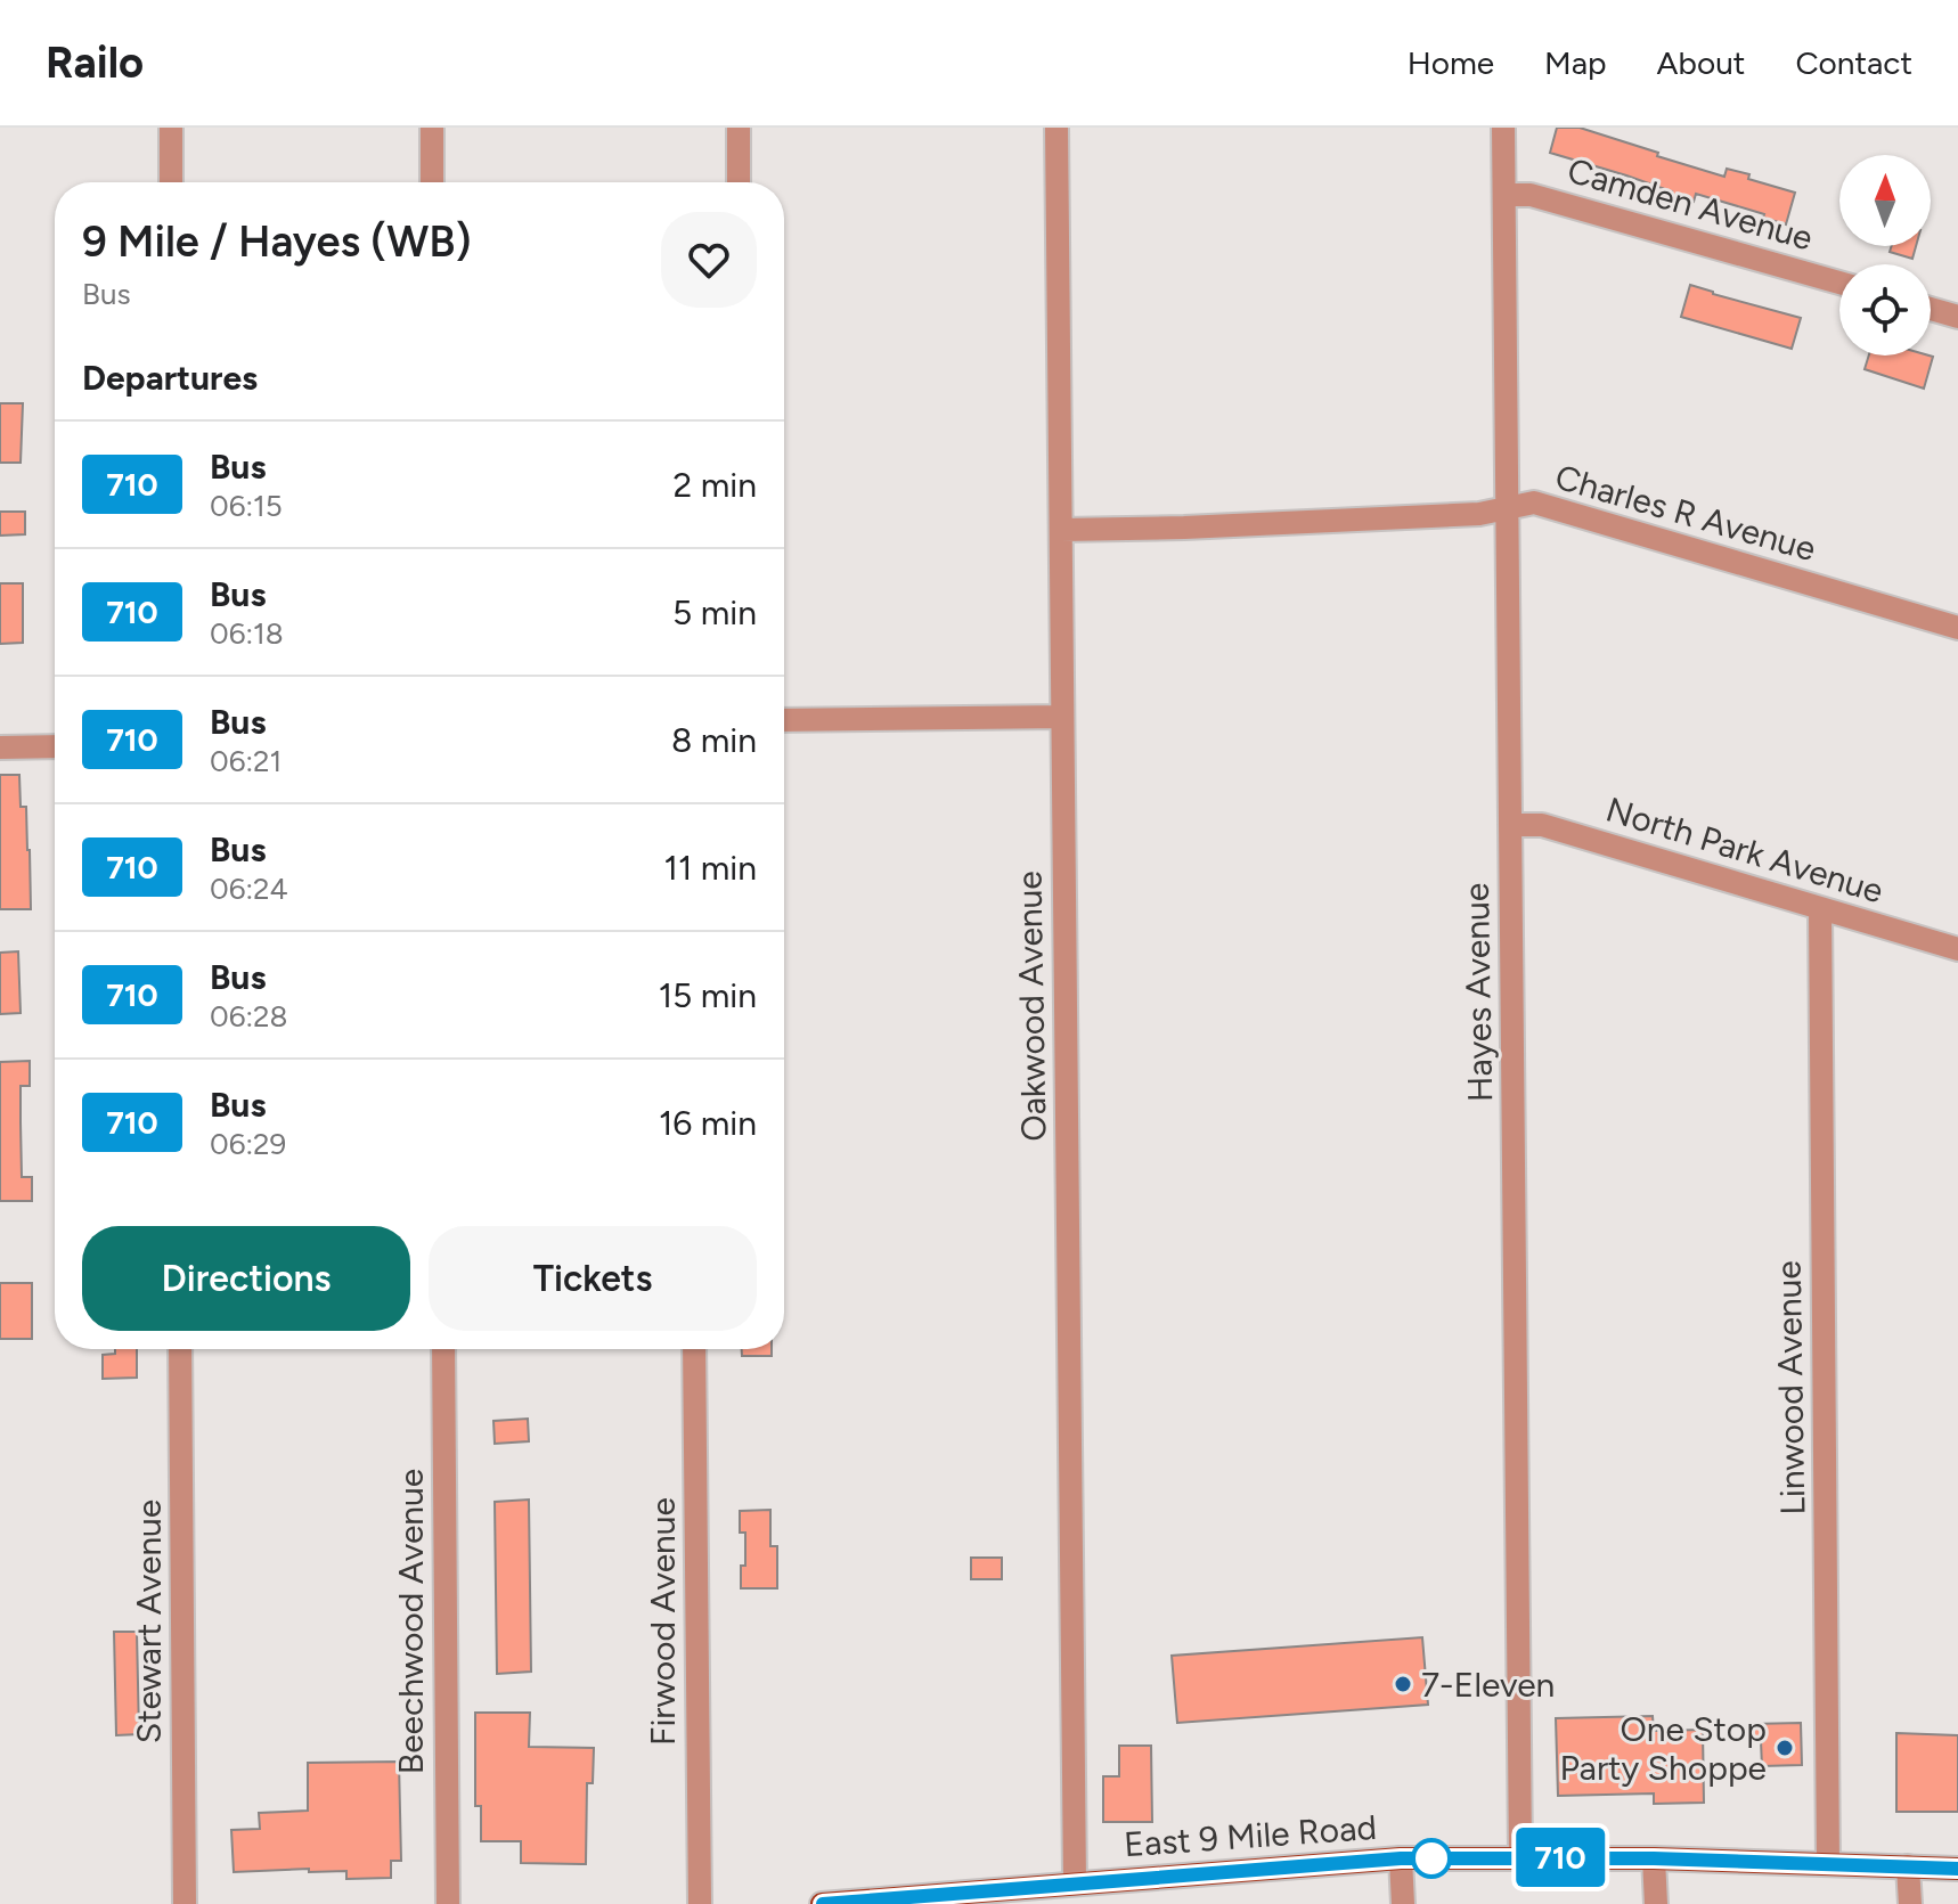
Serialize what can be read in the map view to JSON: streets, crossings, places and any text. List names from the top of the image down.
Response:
{
  "streets": {
    "main road": ["East 9 Mile Road"],
    "street": [
      "Camden Avenue",
      "Charles R Avenue",
      "North Park Avenue",
      "Hayes Avenue",
      "Oakwood Avenue",
      "Linwood Avenue",
      "Stewart Avenue",
      "Beechwood Avenue",
      "Firwood Avenue"
    ]
  },
  "crossings": [
    ["Camden Avenue", "Hayes Avenue"],
    ["Charles R Avenue", "Hayes Avenue"],
    ["Charles R Avenue", "Oakwood Avenue"],
    ["North Park Avenue", "Hayes Avenue"],
    ["North Park Avenue", "Linwood Avenue"],
    ["Hayes Avenue", "East 9 Mile Road"],
    ["Oakwood Avenue", "East 9 Mile Road"],
    ["Linwood Avenue", "East 9 Mile Road"]
  ],
  "places": ["7-Eleven", "One Stop Party Shoppe"],
  "lines": ["bus line 710"],
  "north": "top",
  "page": {
    "header": "Railo",
    "nav": [
      "Home",
      "Map",
      "About",
      "Contact"
    ],
    "on_map": "710",
    "heading": [
      ["9 Mile / Hayes (WB)", "Bus"],
      "Departures"
    ],
    "list": [
      {
        "mark": "710",
        "name": "Bus",
        "note": "06:15",
        "value": "2 min"
      },
      {
        "mark": "710",
        "name": "Bus",
        "note": "06:18",
        "value": "5 min"
      },
      {
        "mark": "710",
        "name": "Bus",
        "note": "06:21",
        "value": "8 min"
      },
      {
        "mark": "710",
        "name": "Bus",
        "note": "06:24",
        "value": "11 min"
      },
      {
        "mark": "710",
        "name": "Bus",
        "note": "06:28",
        "value": "15 min"
      },
      {
        "mark": "710",
        "name": "Bus",
        "note": "06:29",
        "value": "16 min"
      }
    ],
    "buttons": ["Directions", "Tickets"]
  }
}
